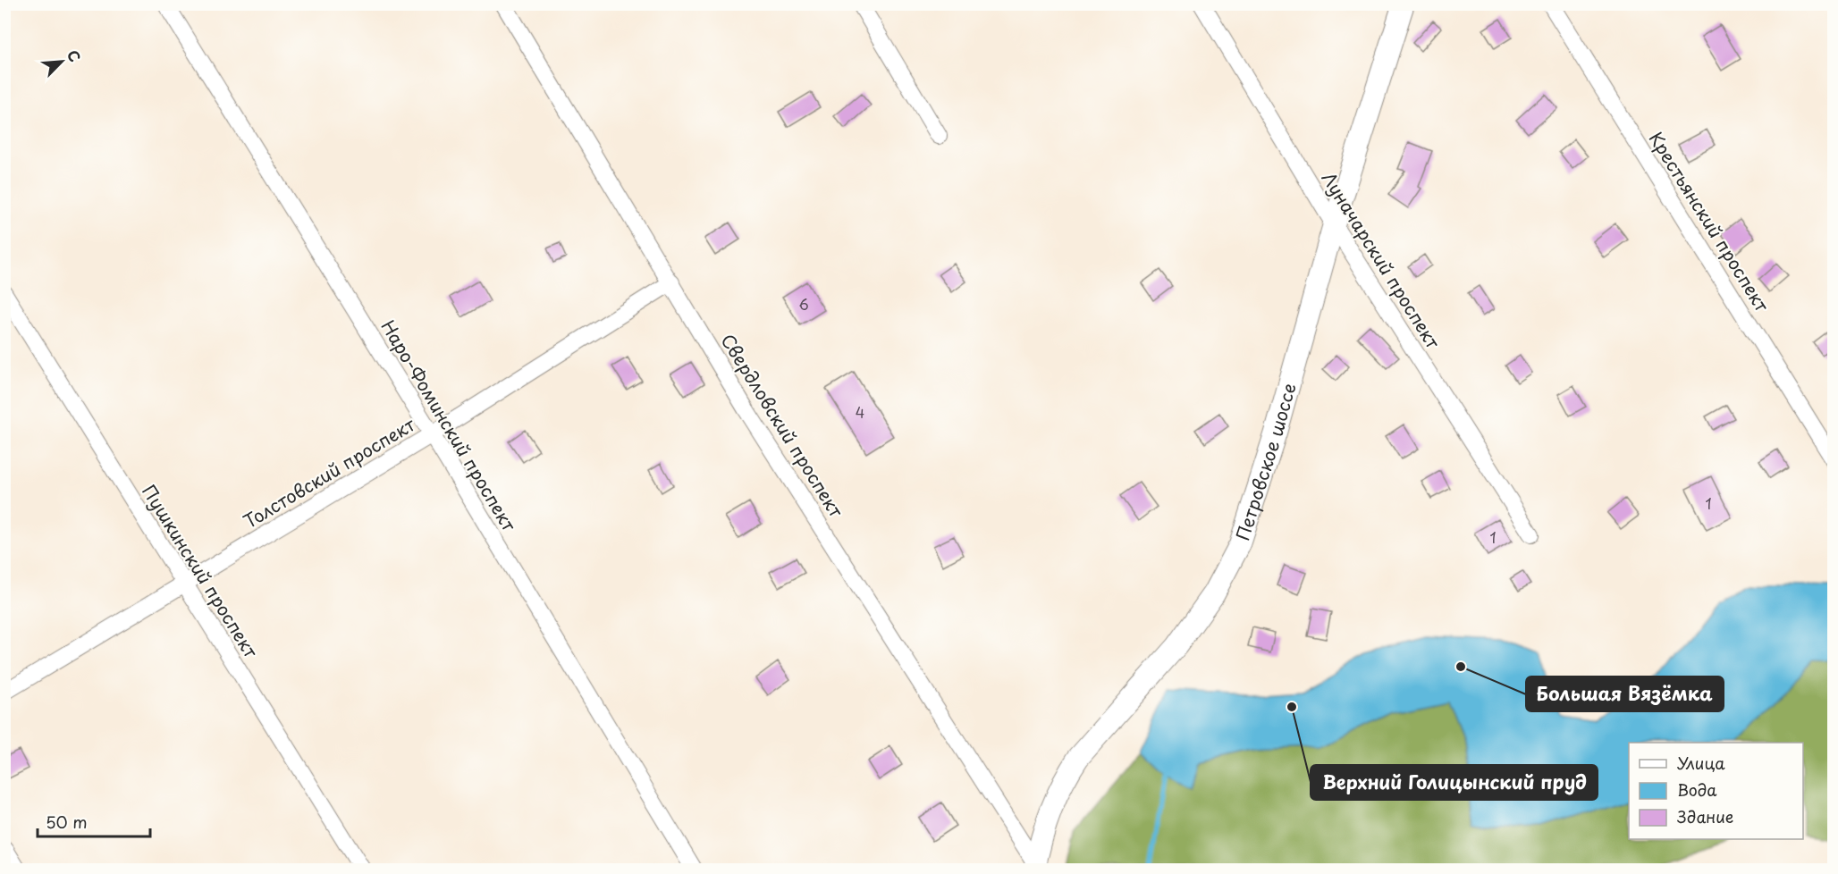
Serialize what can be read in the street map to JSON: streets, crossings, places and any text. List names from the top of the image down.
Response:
{
  "streets": {
    "street": [
      "Крестьянский проспект",
      "Луначарский проспект",
      "Наро-Фоминский проспект",
      "Свердловский проспект",
      "Петровское шоссе",
      "Толстовский проспект",
      "Пушкинский проспект"
    ]
  },
  "crossings": [
    ["Луначарский проспект", "Петровское шоссе"],
    ["Наро-Фоминский проспект", "Толстовский проспект"],
    ["Свердловский проспект", "Петровское шоссе"],
    ["Свердловский проспект", "Толстовский проспект"],
    ["Толстовский проспект", "Пушкинский проспект"]
  ],
  "places": ["Большая Вязёмка", "Верхний Голицынский пруд"],
  "house_numbers": [
    "6",
    "4",
    "1",
    "1"
  ],
  "legend": ["Улица", "Вода", "Здание"],
  "scale_bar": "50 m",
  "north": "top right"
}
